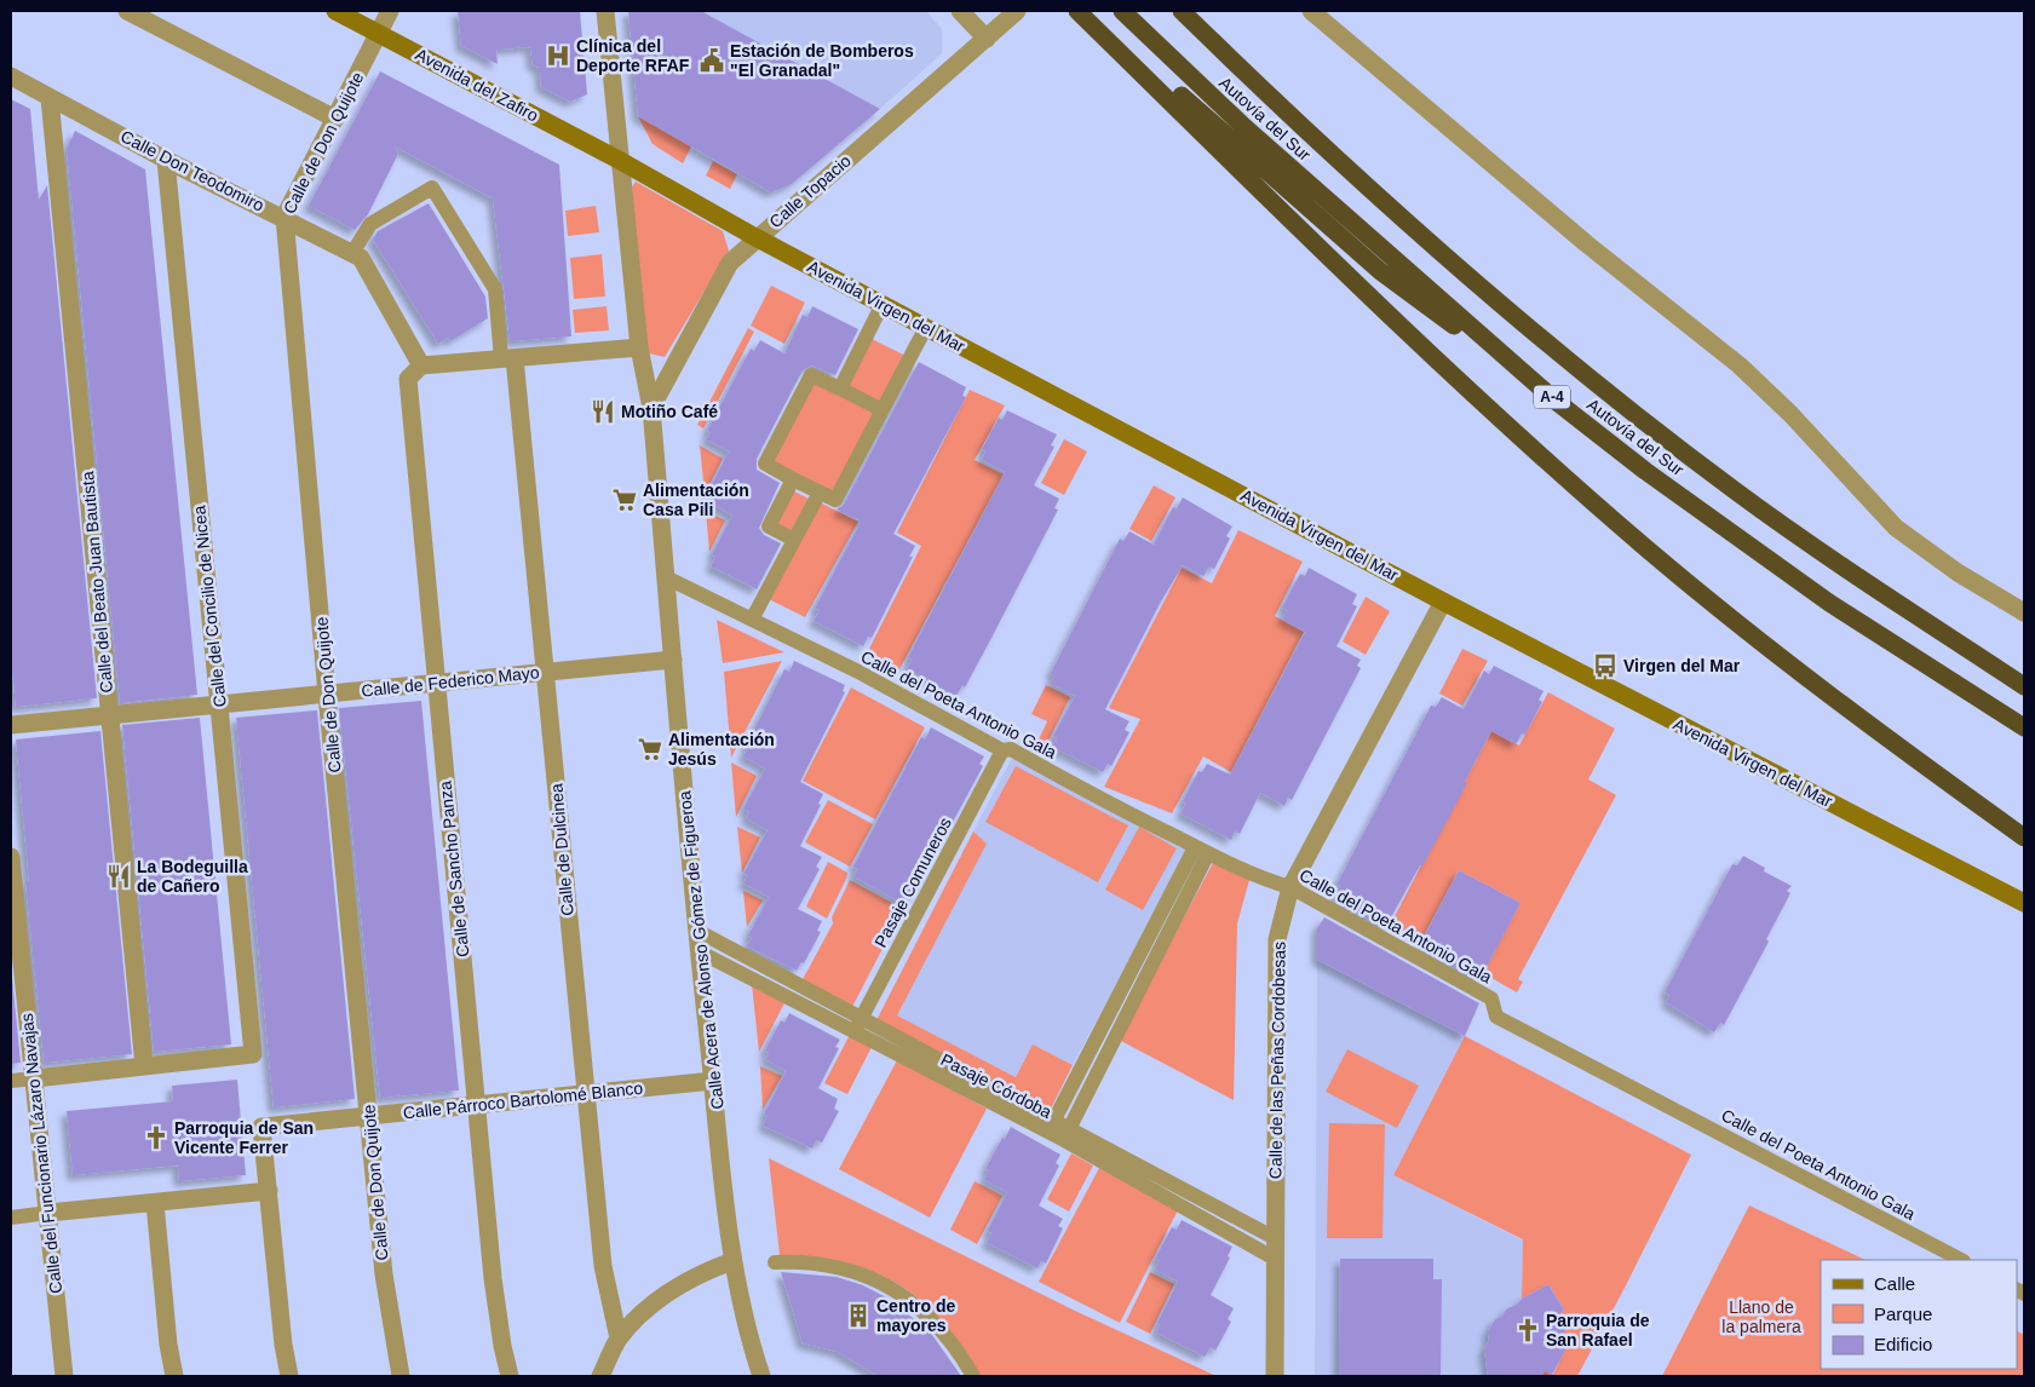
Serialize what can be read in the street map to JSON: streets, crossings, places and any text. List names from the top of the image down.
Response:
{
  "streets": {
    "highway": ["Autovía del Sur", "A-4"],
    "main road": ["Avenida del Zafiro", "Avenida Virgen del Mar"],
    "street": [
      "Calle de Don Quijote",
      "Calle Don Teodomiro",
      "Calle Topacio",
      "Calle del Beato Juan Bautista",
      "Calle del Concilio de Nicea",
      "Calle de Federico Mayo",
      "Calle del Poeta Antonio Gala",
      "Calle de Dulcinea",
      "Calle de Sancho Panza",
      "Pasaje Comuneros",
      "Calle Acera de Alonso Gómez de Figueroa",
      "Calle de las Peñas Cordobesas",
      "Pasaje Córdoba",
      "Calle Párroco Bartolomé Blanco",
      "Calle del Funcionario Lázaro Navajas"
    ]
  },
  "crossings": [
    ["Avenida del Zafiro", "Calle de Don Quijote"],
    ["Avenida del Zafiro", "Avenida Virgen del Mar"],
    ["Avenida del Zafiro", "Calle Acera de Alonso Gómez de Figueroa"],
    ["Calle de Don Quijote", "Calle Don Teodomiro"],
    ["Calle de Don Quijote", "Calle de Federico Mayo"],
    ["Calle de Don Quijote", "Calle Párroco Bartolomé Blanco"],
    ["Calle Don Teodomiro", "Calle del Beato Juan Bautista"],
    ["Calle Don Teodomiro", "Calle del Concilio de Nicea"],
    ["Calle Don Teodomiro", "Calle de Sancho Panza"],
    ["Calle Topacio", "Avenida Virgen del Mar"],
    ["Calle Topacio", "Calle Acera de Alonso Gómez de Figueroa"],
    ["Avenida Virgen del Mar", "Calle Acera de Alonso Gómez de Figueroa"],
    ["Avenida Virgen del Mar", "Calle de las Peñas Cordobesas"],
    ["Calle del Beato Juan Bautista", "Calle del Concilio de Nicea"],
    ["Calle del Beato Juan Bautista", "Calle de Federico Mayo"],
    ["Calle del Concilio de Nicea", "Calle de Federico Mayo"],
    ["Calle de Federico Mayo", "Calle de Dulcinea"],
    ["Calle de Federico Mayo", "Calle de Sancho Panza"],
    ["Calle de Federico Mayo", "Calle Acera de Alonso Gómez de Figueroa"],
    ["Calle del Poeta Antonio Gala", "Pasaje Comuneros"],
    ["Calle del Poeta Antonio Gala", "Calle Acera de Alonso Gómez de Figueroa"],
    ["Calle del Poeta Antonio Gala", "Calle de las Peñas Cordobesas"],
    ["Calle de Dulcinea", "Calle Párroco Bartolomé Blanco"],
    ["Calle de Sancho Panza", "Calle Párroco Bartolomé Blanco"],
    ["Pasaje Comuneros", "Pasaje Córdoba"],
    ["Calle Acera de Alonso Gómez de Figueroa", "Pasaje Córdoba"],
    ["Calle Acera de Alonso Gómez de Figueroa", "Calle Párroco Bartolomé Blanco"],
    ["Calle de las Peñas Cordobesas", "Pasaje Córdoba"]
  ],
  "parks": ["Llano de la palmera"],
  "places": {
    "hospital": ["Clínica del Deporte RFAF"],
    "public building": ["Estación de Bomberos \"El Granadal\""],
    "restaurant": ["Motiño Café", "La Bodeguilla de Cañero"],
    "supermarket": ["Alimentación Casa Pili", "Alimentación Jesús"],
    "bus stop": ["Virgen del Mar"],
    "church": ["Parroquia de San Vicente Ferrer", "Parroquia de San Rafael"],
    "building": ["Centro de mayores"]
  },
  "legend": ["Calle", "Parque", "Edificio"]
}
